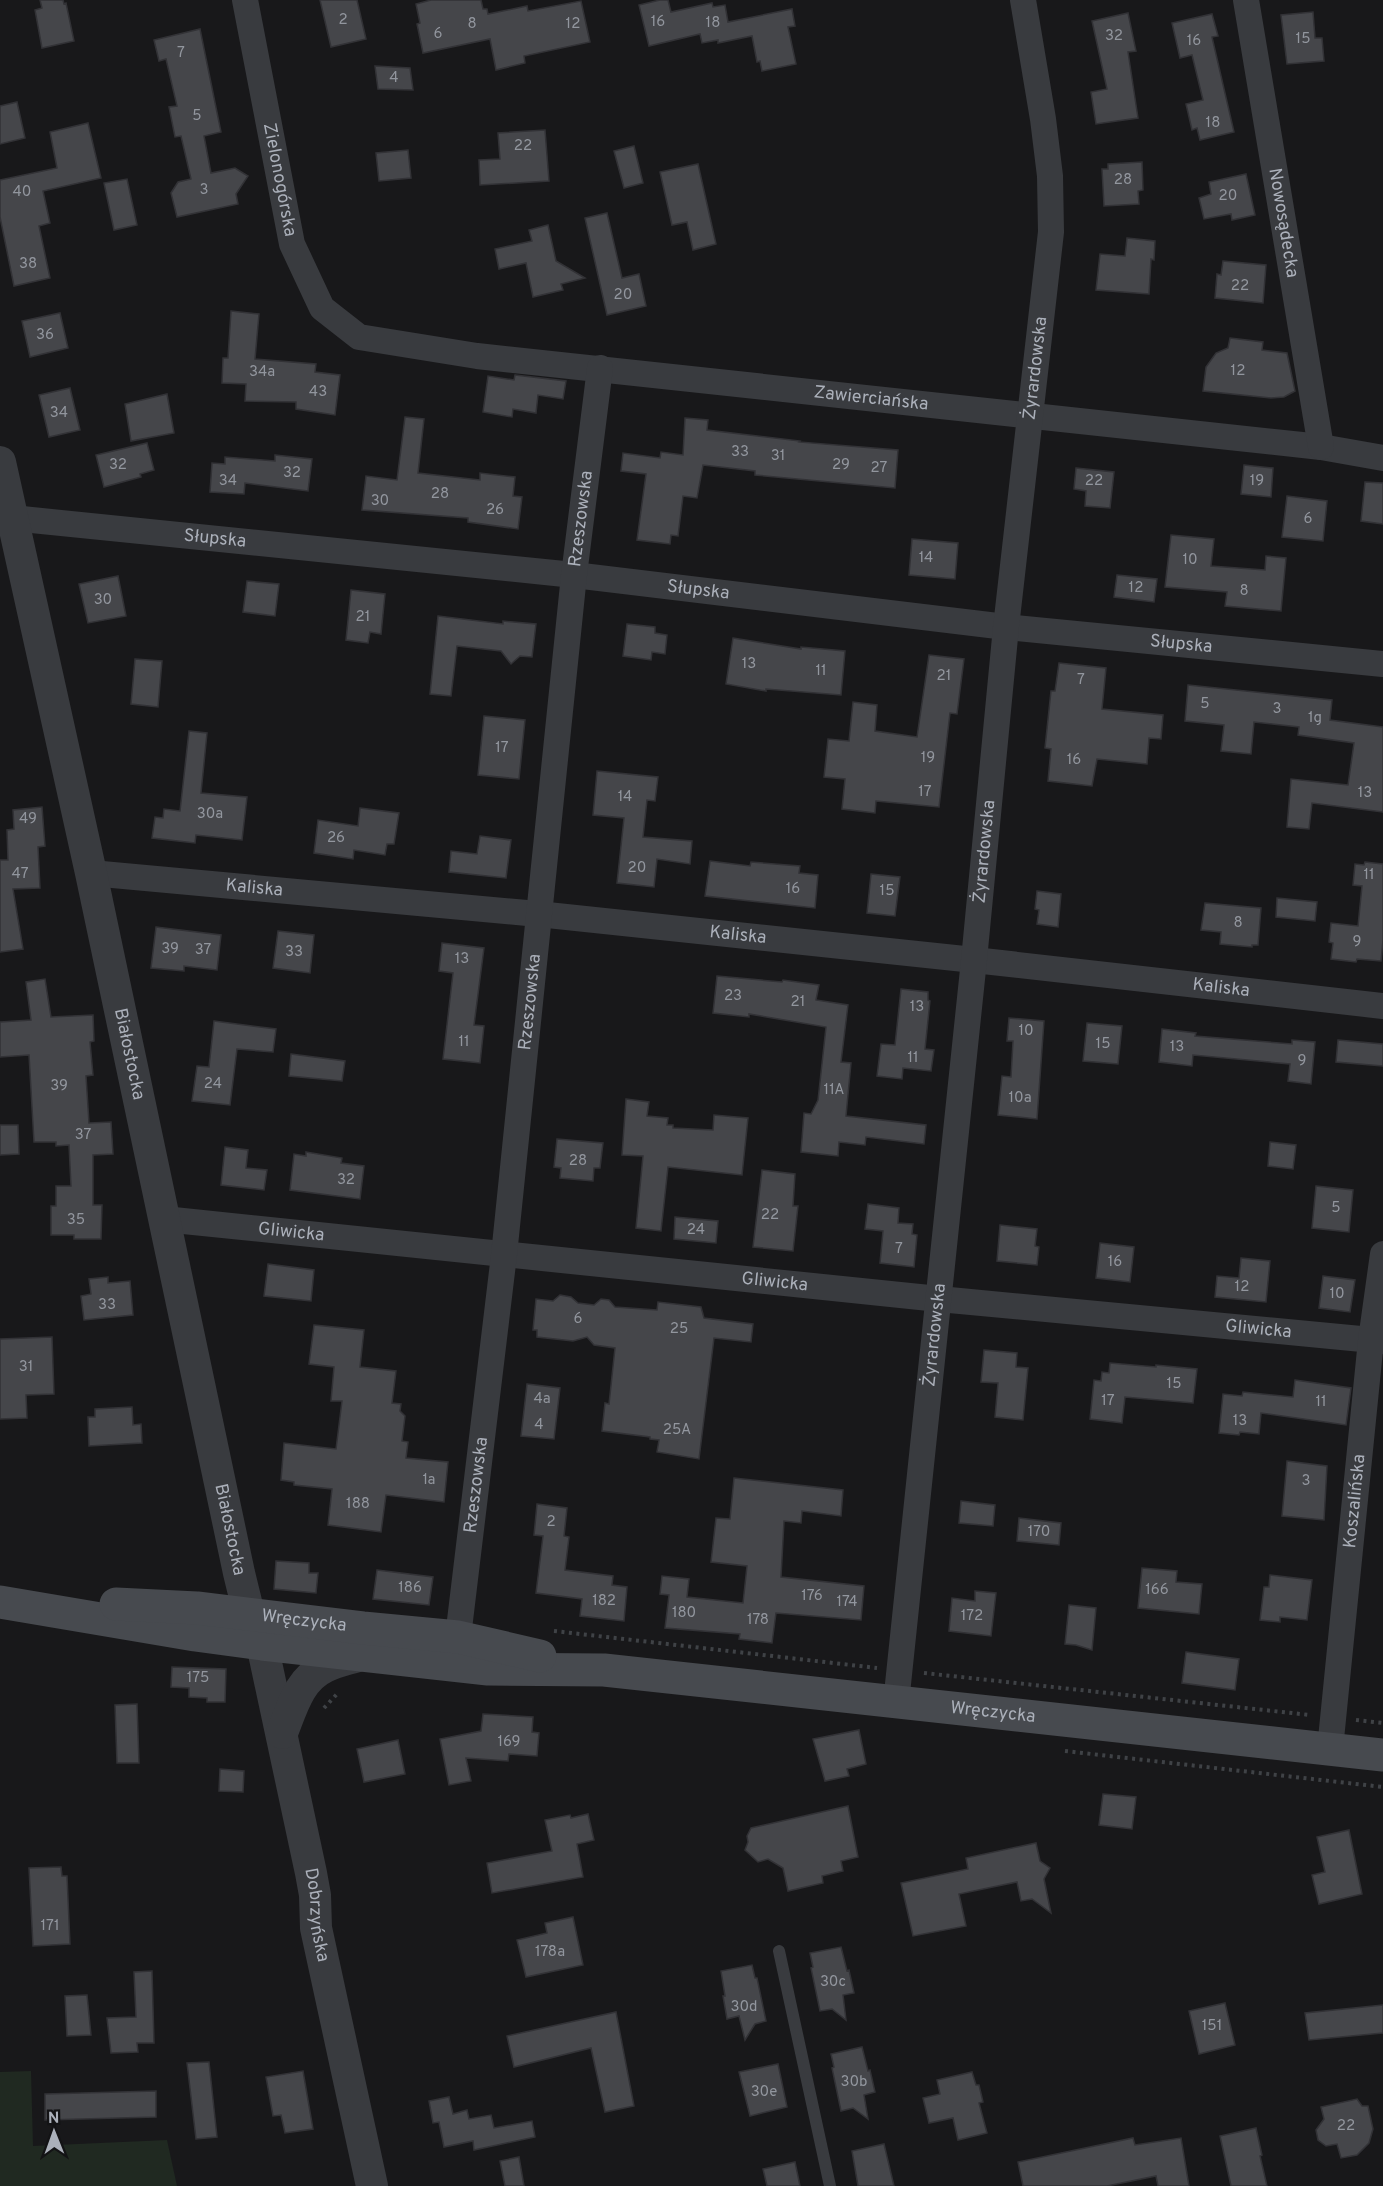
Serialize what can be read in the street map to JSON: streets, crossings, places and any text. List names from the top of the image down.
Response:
{
  "streets": {
    "main road": ["Wręczycka"],
    "street": [
      "Zielonogórska",
      "Nowosądecka",
      "Żyrardowska",
      "Zawierciańska",
      "Rzeszowska",
      "Słupska",
      "Kaliska",
      "Białostocka",
      "Gliwicka",
      "Koszalińska",
      "Dobrzyńska"
    ]
  },
  "crossings": [
    ["Zielonogórska", "Zawierciańska"],
    ["Nowosądecka", "Zawierciańska"],
    ["Żyrardowska", "Zawierciańska"],
    ["Żyrardowska", "Słupska"],
    ["Żyrardowska", "Kaliska"],
    ["Żyrardowska", "Gliwicka"],
    ["Żyrardowska", "Wręczycka"],
    ["Zawierciańska", "Rzeszowska"],
    ["Rzeszowska", "Słupska"],
    ["Rzeszowska", "Kaliska"],
    ["Rzeszowska", "Gliwicka"],
    ["Rzeszowska", "Wręczycka"],
    ["Słupska", "Białostocka"],
    ["Kaliska", "Białostocka"],
    ["Białostocka", "Gliwicka"],
    ["Białostocka", "Wręczycka"],
    ["Białostocka", "Dobrzyńska"],
    ["Gliwicka", "Koszalińska"],
    ["Koszalińska", "Wręczycka"],
    ["Wręczycka", "Dobrzyńska"]
  ],
  "house_numbers": [
    "2",
    "16",
    "18",
    "8",
    "12",
    "6",
    "32",
    "15",
    "16",
    "7",
    "4",
    "5",
    "18",
    "22",
    "28",
    "3",
    "40",
    "20",
    "38",
    "22",
    "20",
    "36",
    "12",
    "34a",
    "43",
    "34",
    "33",
    "31",
    "32",
    "29",
    "27",
    "32",
    "34",
    "22",
    "19",
    "28",
    "30",
    "26",
    "6",
    "14",
    "10",
    "12",
    "8",
    "30",
    "21",
    "13",
    "11",
    "21",
    "7",
    "5",
    "3",
    "1g",
    "17",
    "19",
    "16",
    "17",
    "13",
    "14",
    "30a",
    "49",
    "26",
    "20",
    "47",
    "11",
    "16",
    "15",
    "8",
    "9",
    "39",
    "37",
    "33",
    "13",
    "23",
    "21",
    "13",
    "10",
    "11",
    "15",
    "13",
    "11",
    "9",
    "24",
    "39",
    "11A",
    "10a",
    "37",
    "28",
    "32",
    "5",
    "22",
    "35",
    "24",
    "7",
    "16",
    "12",
    "10",
    "33",
    "6",
    "25",
    "31",
    "15",
    "4a",
    "17",
    "11",
    "13",
    "4",
    "25A",
    "1a",
    "3",
    "188",
    "2",
    "170",
    "186",
    "166",
    "176",
    "182",
    "174",
    "180",
    "172",
    "178",
    "175",
    "169",
    "171",
    "178a",
    "30c",
    "30d",
    "151",
    "30b",
    "30e",
    "22"
  ],
  "north": "top"
}
